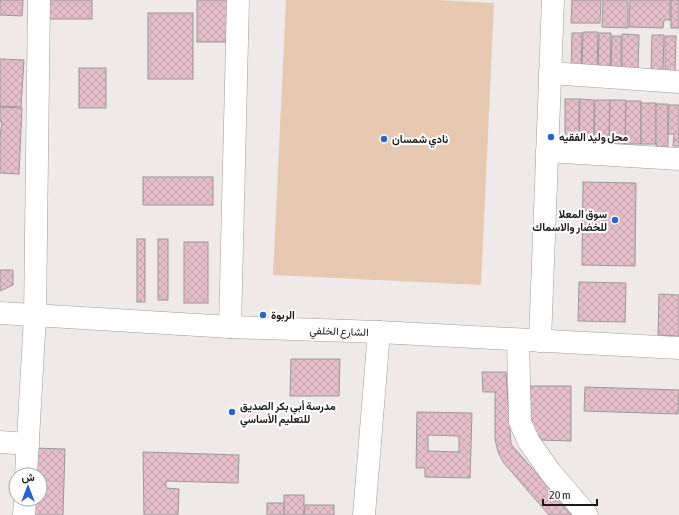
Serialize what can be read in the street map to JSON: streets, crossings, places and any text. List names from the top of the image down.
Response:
{
  "streets": {
    "street": ["الشارع الخلفي"]
  },
  "places": [
    "محل وليد الفقيه",
    "نادي شمسان",
    "سوق المعلا للخضار والاسماك",
    "الربوة",
    "مدرسة أبي بكر الصديق للتعليم الأساسي"
  ],
  "scale_bar": "20 m",
  "north": "top"
}
